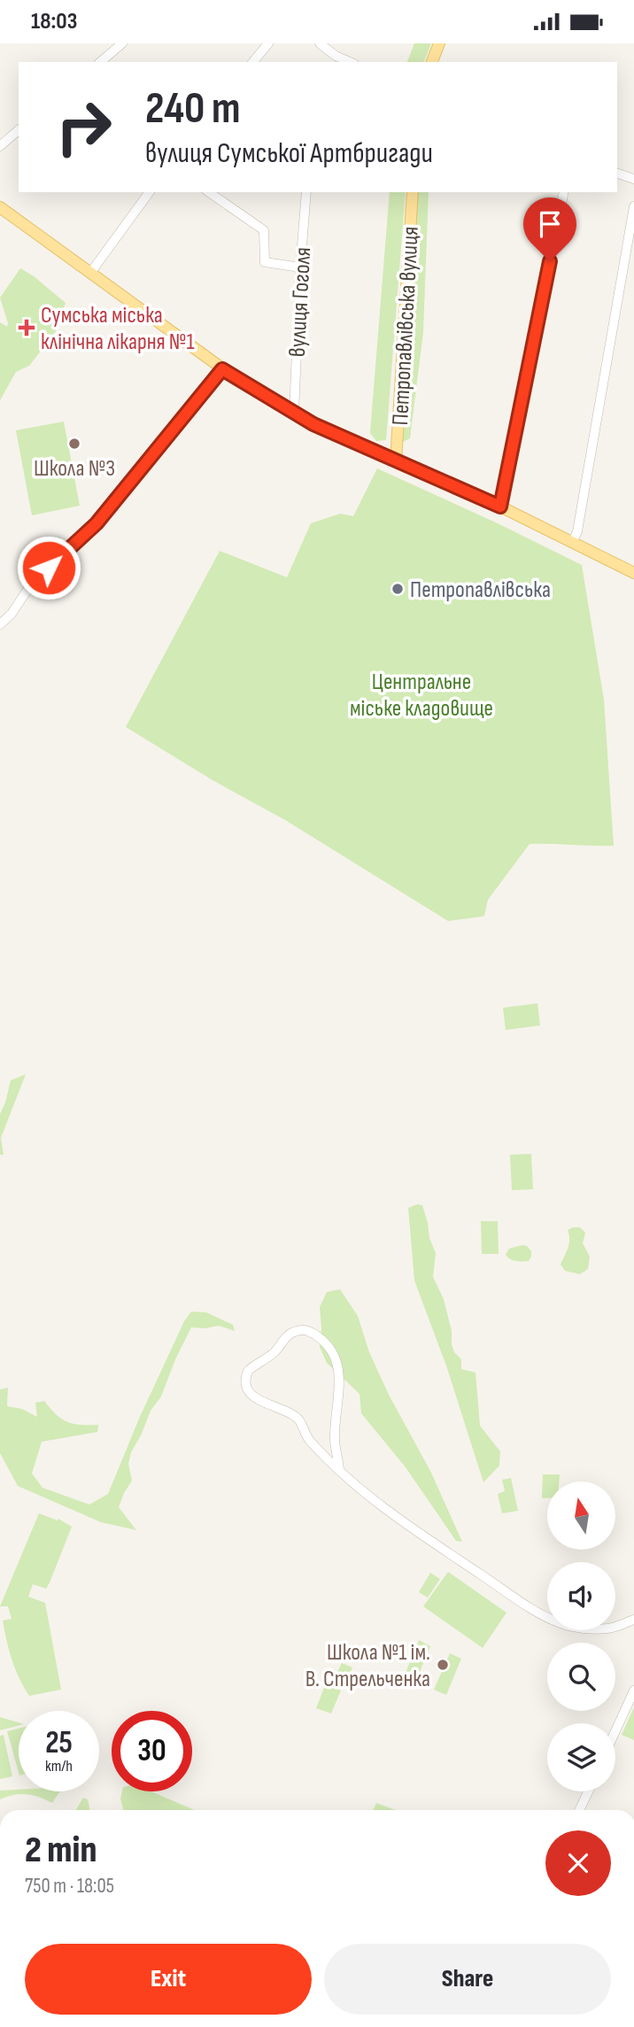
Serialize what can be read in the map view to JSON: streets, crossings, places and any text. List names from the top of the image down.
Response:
{
  "streets": {
    "main road": ["Петропавлівська вулиця"],
    "street": ["вулиця Гоголя"]
  },
  "parks": ["Центральне міське кладовище"],
  "places": {
    "health": ["Сумська міська клінічна лікарня №1"],
    "other": ["Школа №3", "Петропавлівська", "Школа №1 ім. В. Стрельченка"]
  },
  "north": "top",
  "page": {
    "status": "18:03",
    "turn": ["240 m", "вулиця Сумської Артбригади"],
    "speed": "25 km/h",
    "limit": "30",
    "heading": ["2 min", "750 m · 18:05"],
    "buttons": ["Exit", "Share"]
  }
}
